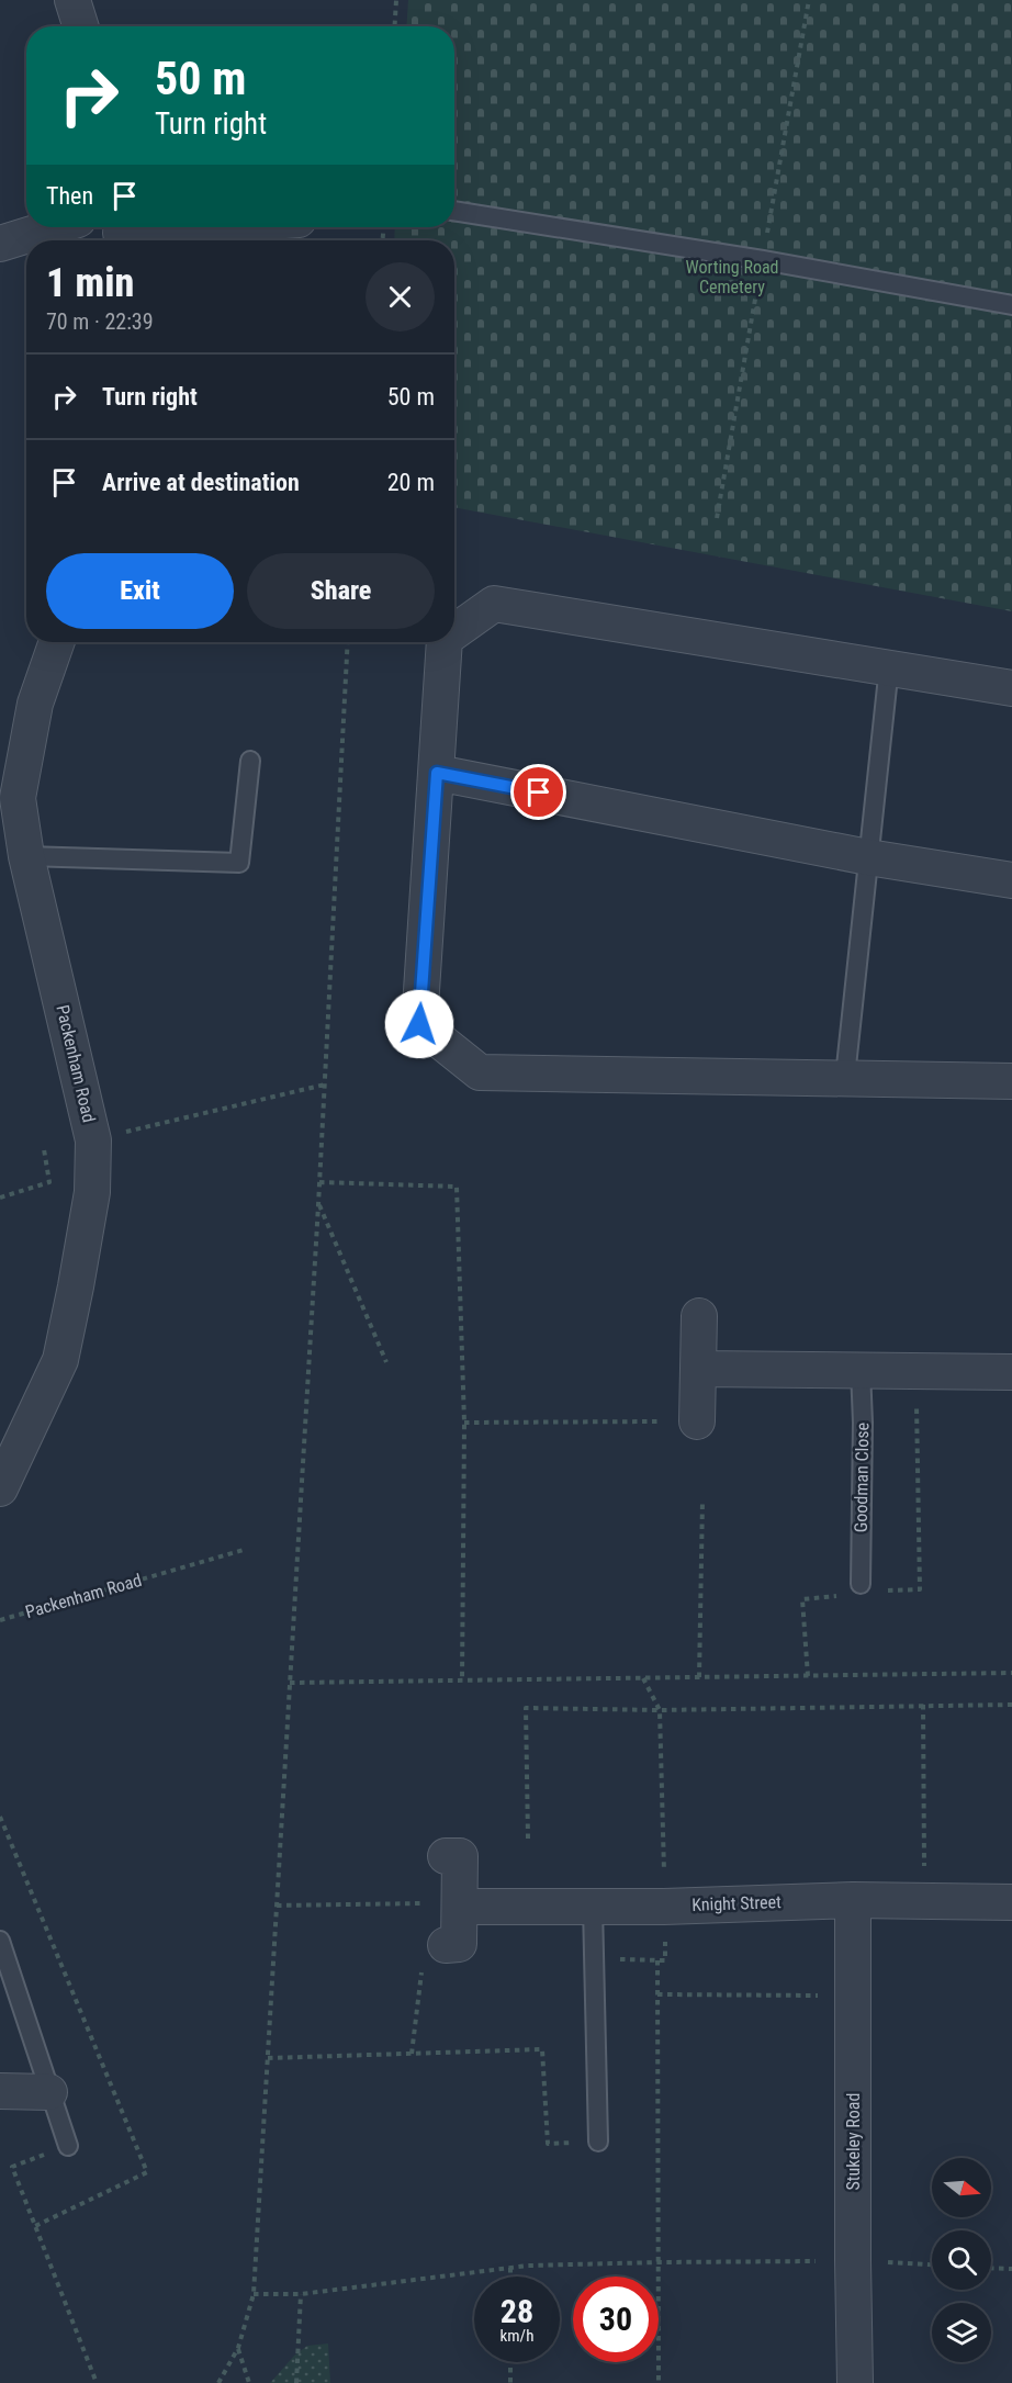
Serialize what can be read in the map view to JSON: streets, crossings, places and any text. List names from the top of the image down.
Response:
{
  "streets": {
    "street": ["Packenham Road", "Knight Street", "Stukeley Road"],
    "lane": ["Goodman Close"]
  },
  "crossings": [
    ["Knight Street", "Stukeley Road"]
  ],
  "parks": ["Worting Road Cemetery"],
  "north": "right",
  "page": {
    "turn": ["50 m", "Turn right"],
    "then": "Then",
    "heading": ["1 min", "70 m · 22:39"],
    "list": [
      {
        "name": "Turn right",
        "value": "50 m"
      },
      {
        "name": "Arrive at destination",
        "value": "20 m"
      }
    ],
    "buttons": ["Exit", "Share"],
    "speed": "28 km/h",
    "limit": "30"
  }
}
